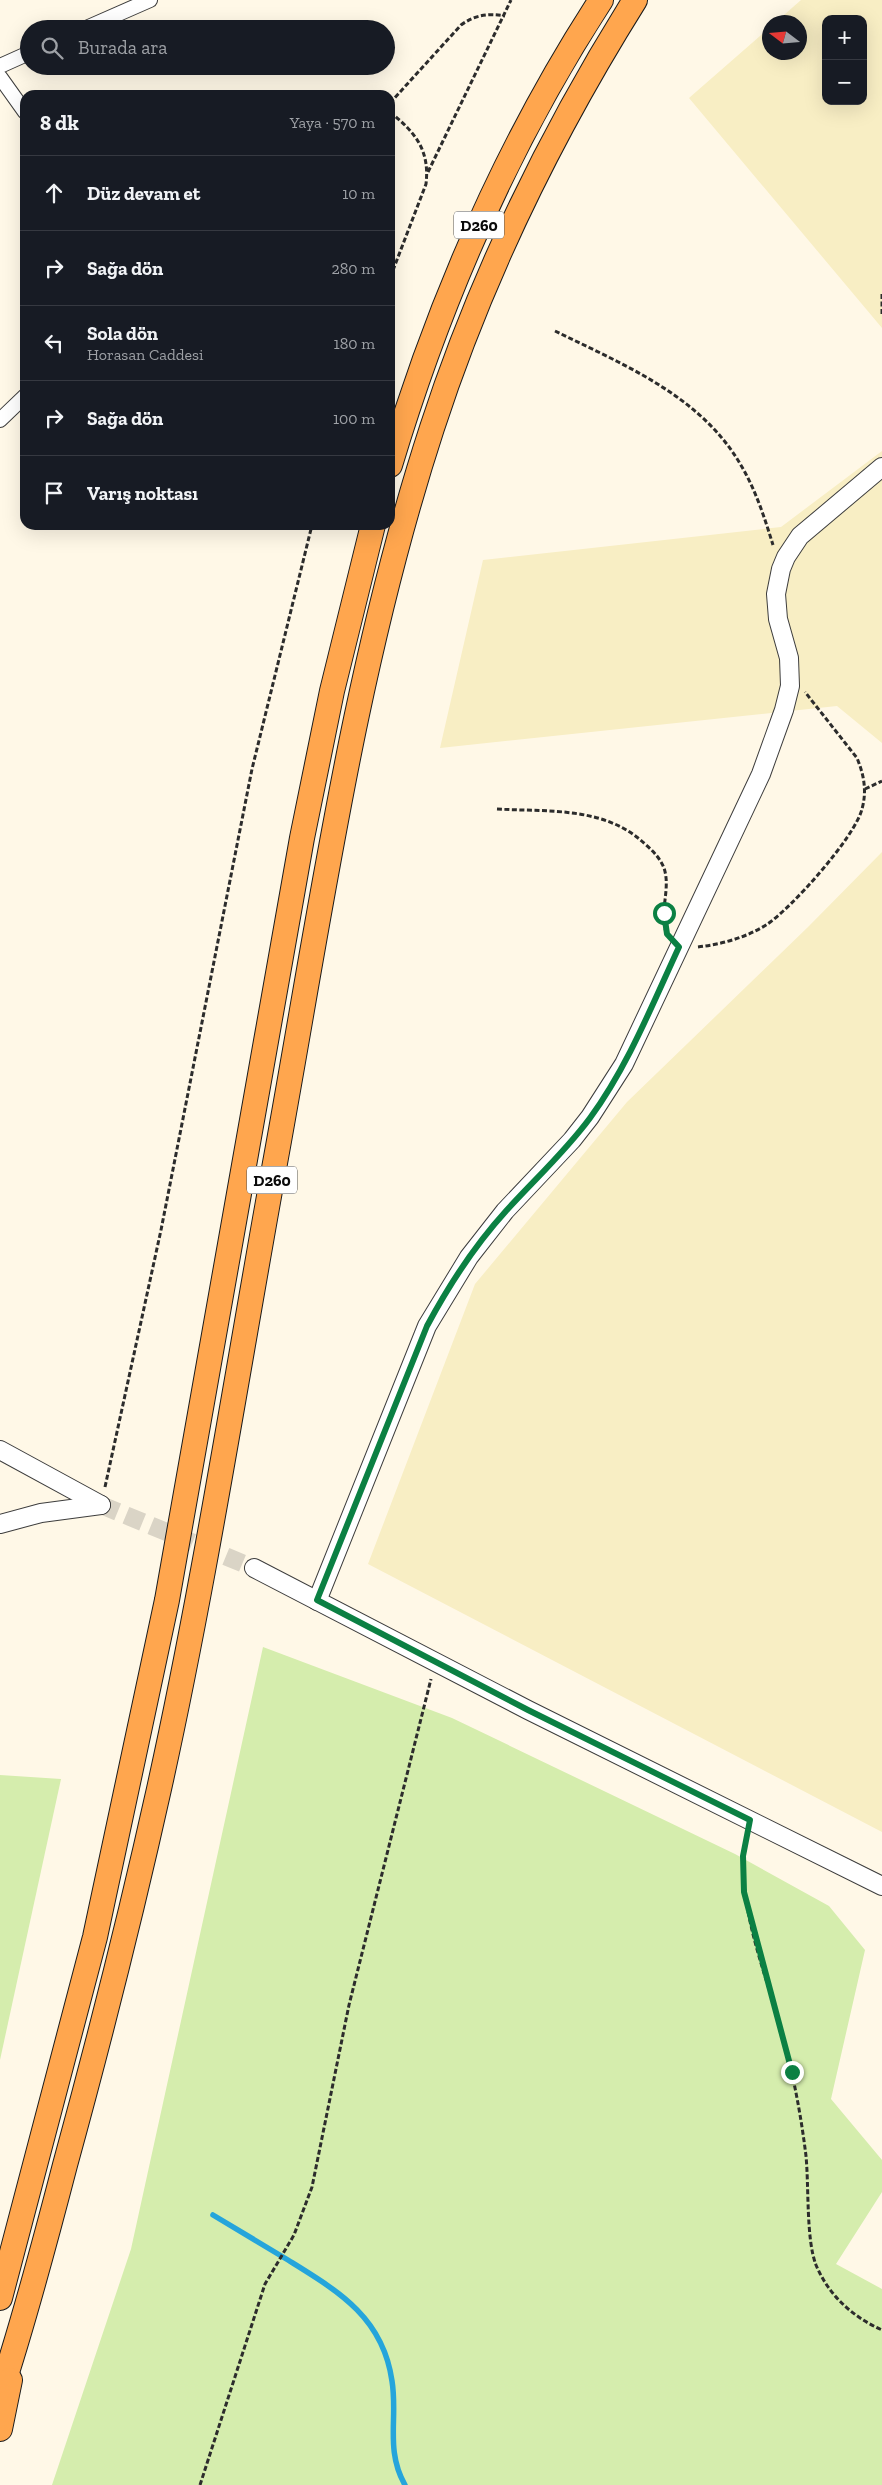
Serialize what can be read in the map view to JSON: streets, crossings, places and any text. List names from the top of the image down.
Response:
{
  "streets": {
    "highway": ["D260"]
  },
  "north": "left",
  "page": {
    "map_buttons": ["+", "−"],
    "search": "Burada ara",
    "heading": ["8 dk", "Yaya · 570 m"],
    "list": [
      ["Düz devam et", "10 m"],
      ["Sağa dön", "280 m"],
      ["Sola dön", "Horasan Caddesi", "180 m"],
      ["Sağa dön", "100 m"],
      "Varış noktası"
    ]
  }
}
